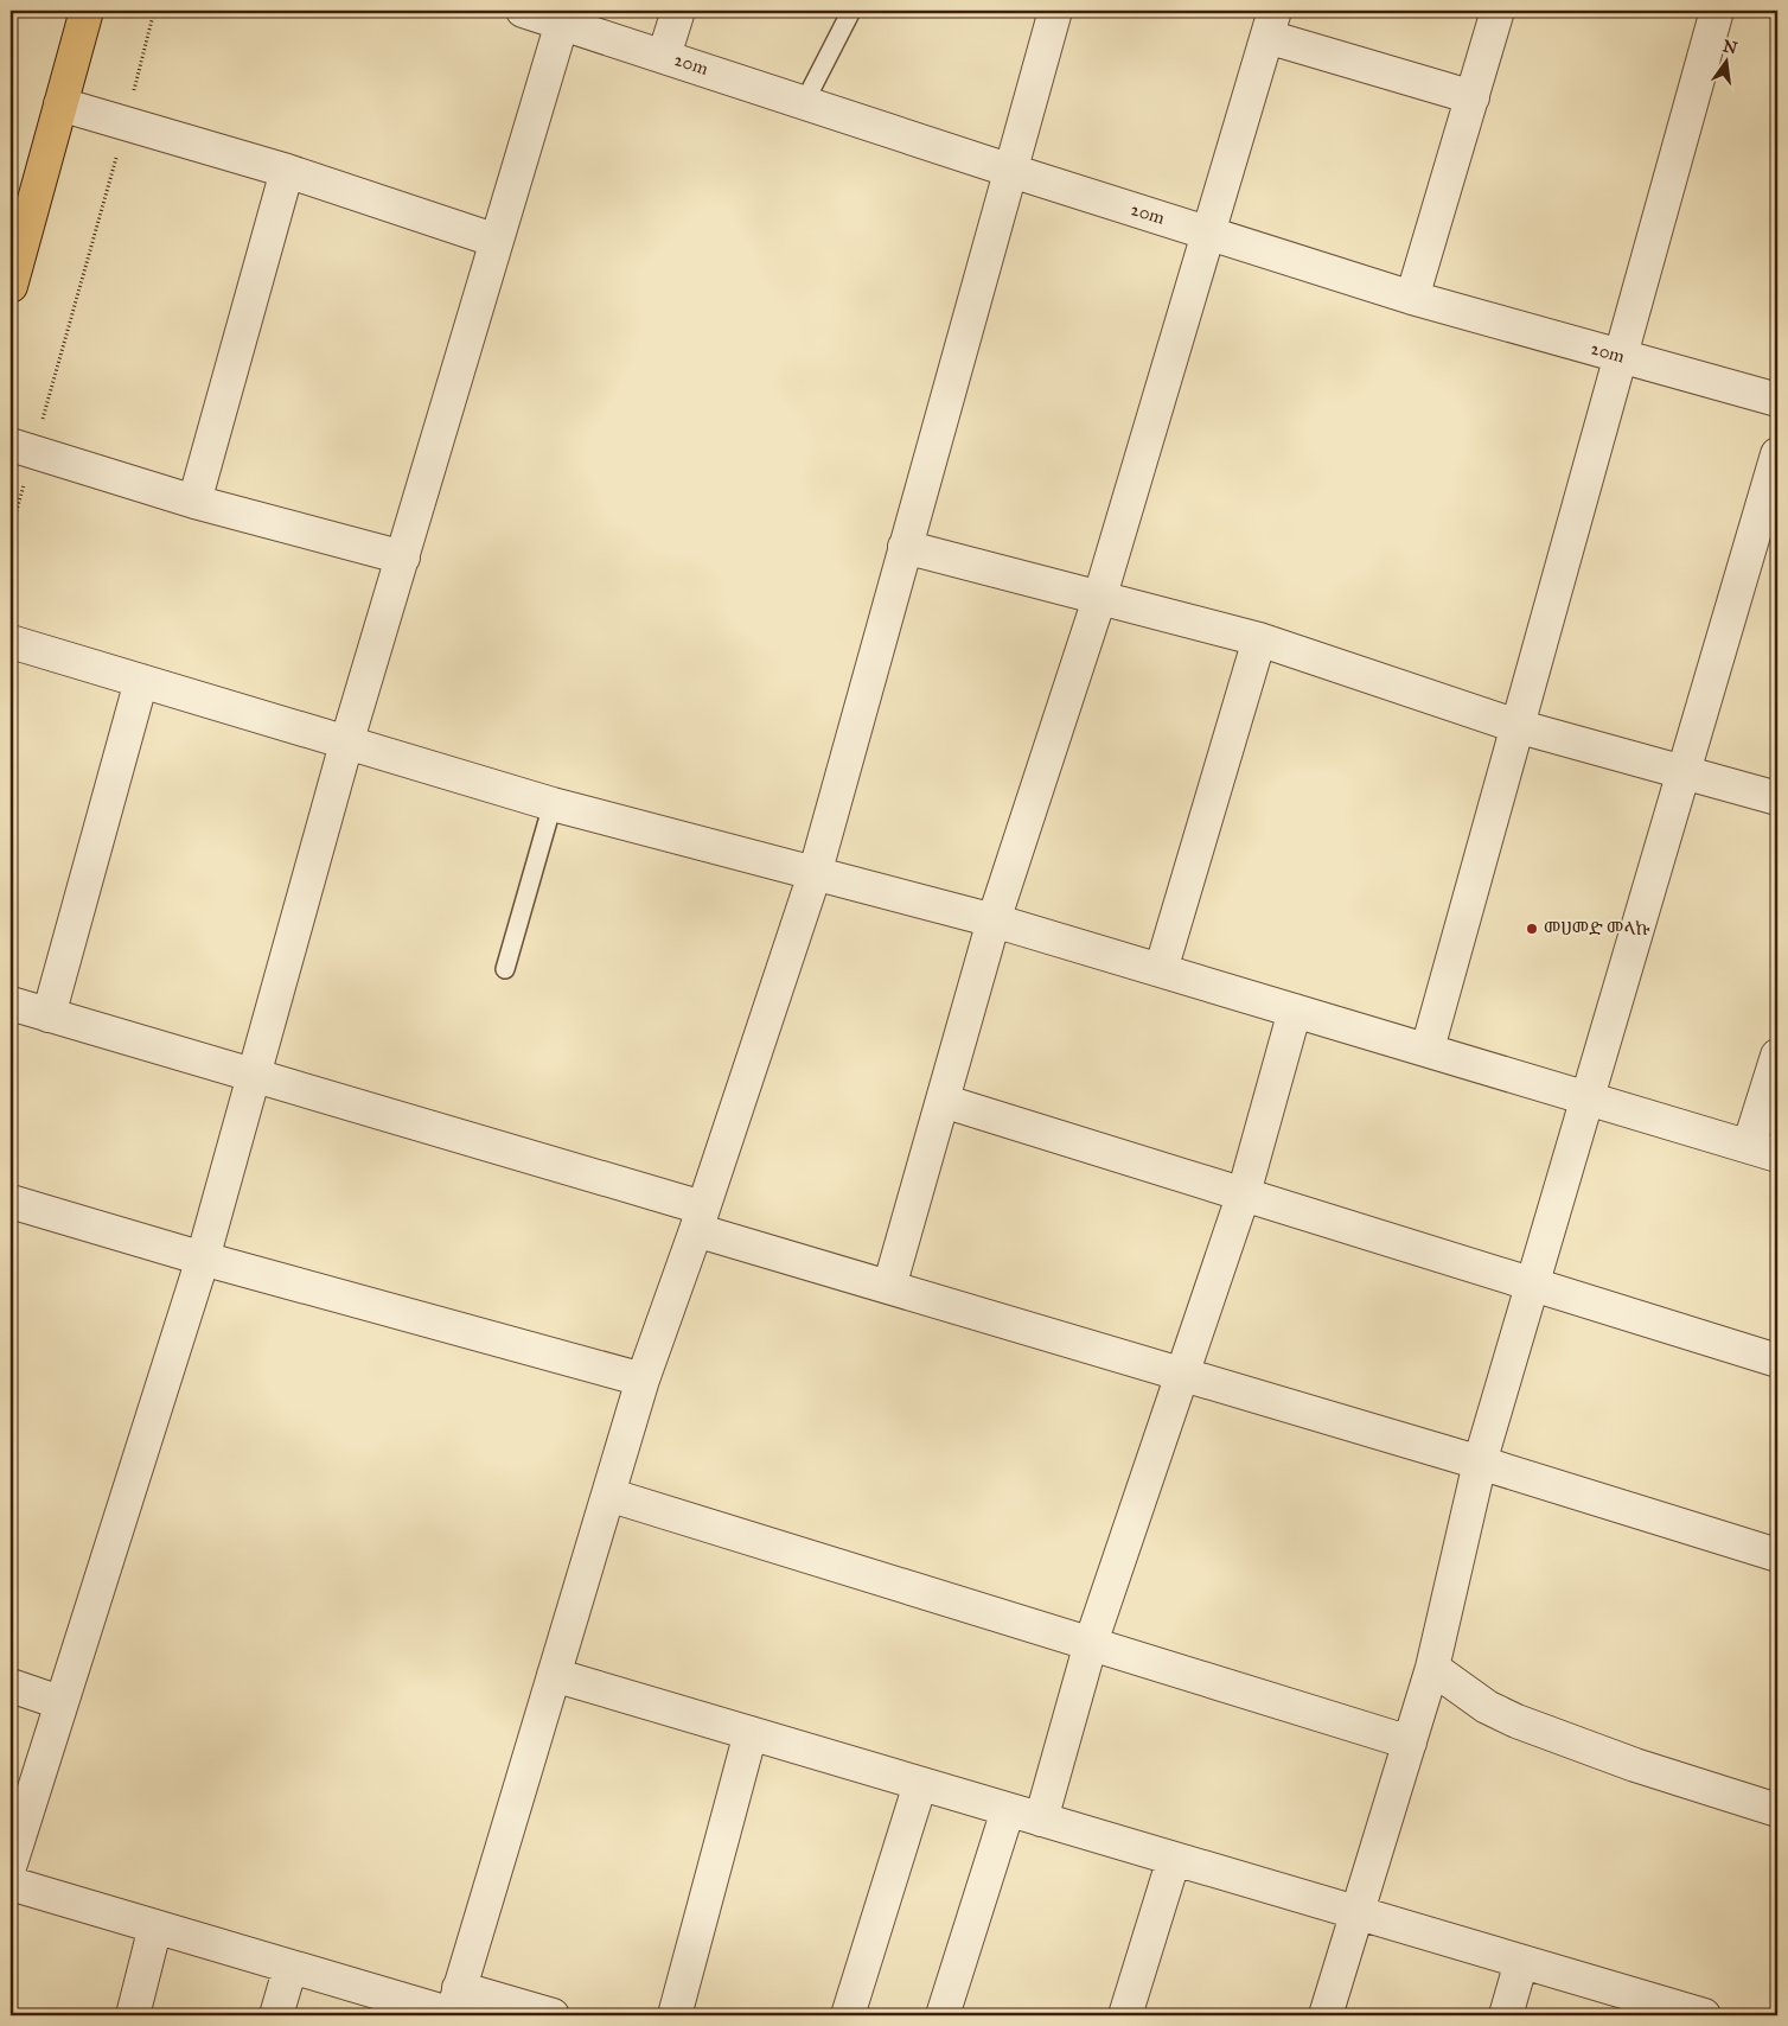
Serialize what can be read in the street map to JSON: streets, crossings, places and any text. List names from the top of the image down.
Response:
{
  "streets": {
    "street": ["20m"]
  },
  "places": ["መሀመድ መላኩ"],
  "north": "top"
}
